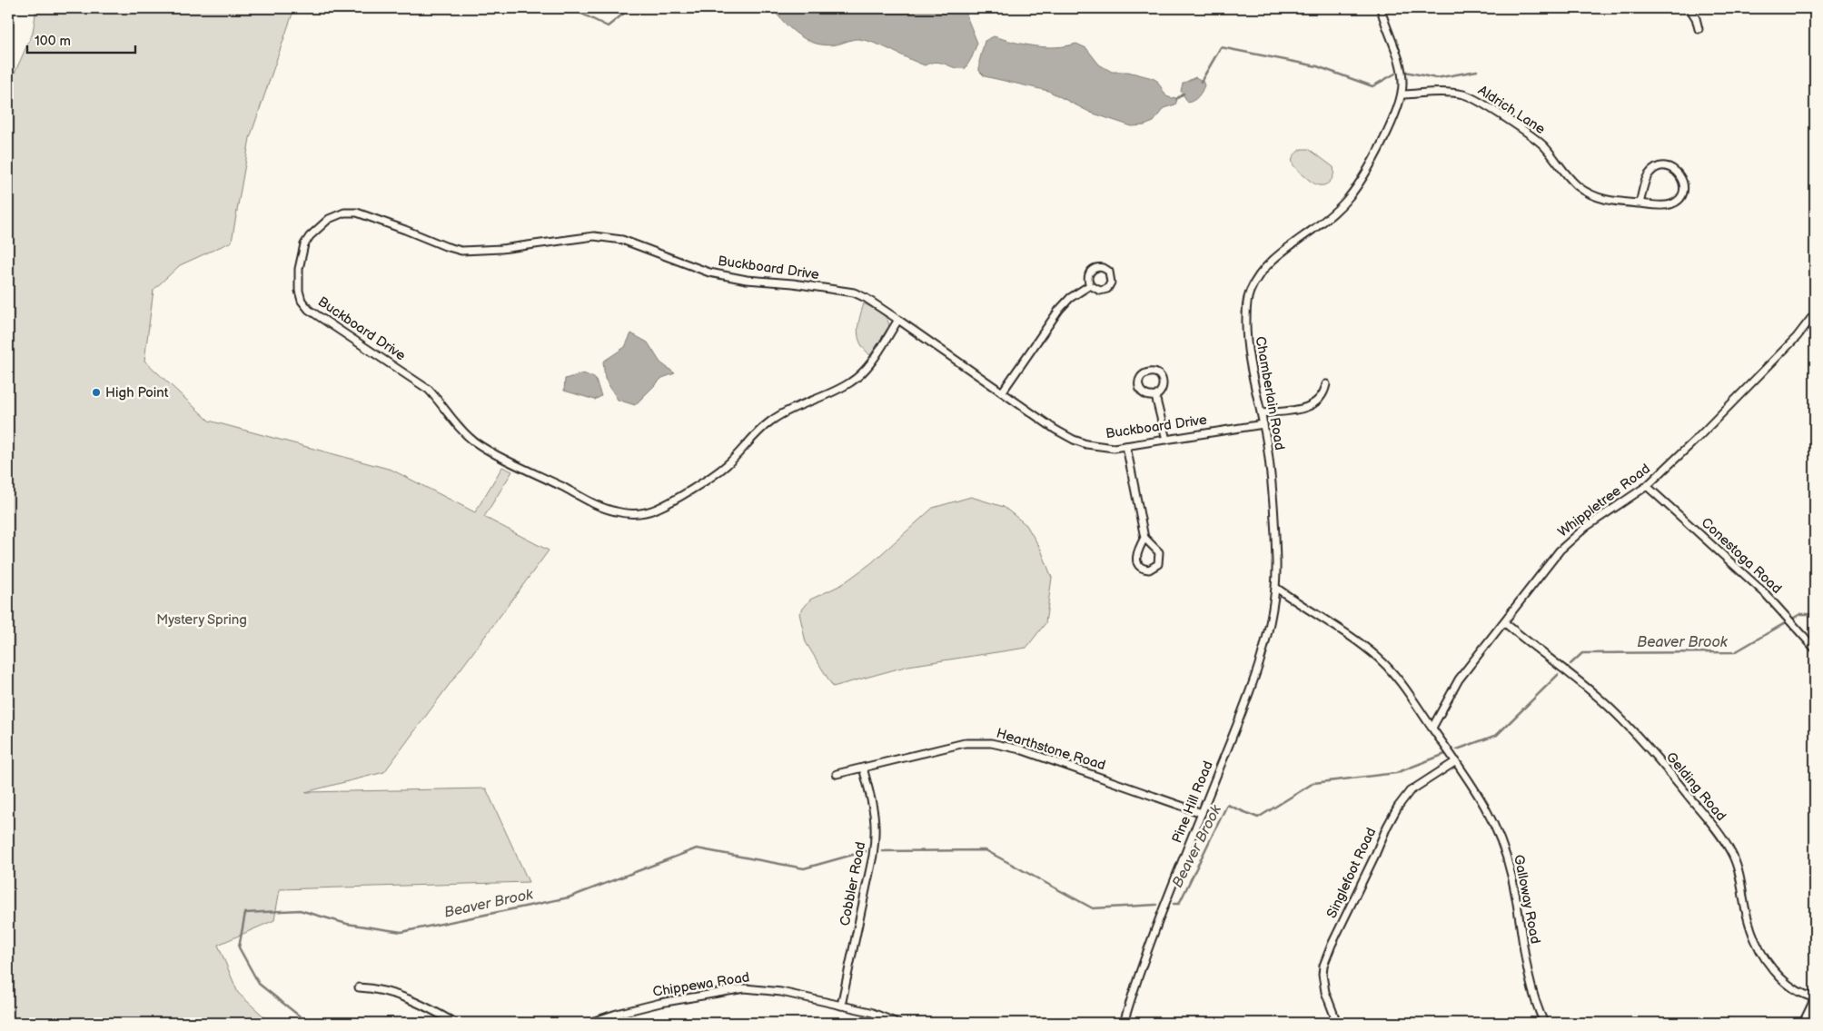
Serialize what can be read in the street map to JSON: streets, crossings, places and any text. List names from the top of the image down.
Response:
{
  "streets": {
    "street": [
      "Aldrich Lane",
      "Buckboard Drive",
      "Chamberlain Road",
      "Whippletree Road",
      "Conestoga Road",
      "Hearthstone Road",
      "Gelding Road",
      "Pine Hill Road",
      "Singlefoot Road",
      "Cobbler Road",
      "Galloway Road",
      "Chippewa Road"
    ]
  },
  "crossings": [
    ["Aldrich Lane", "Chamberlain Road"],
    ["Buckboard Drive", "Chamberlain Road"],
    ["Chamberlain Road", "Pine Hill Road"],
    ["Chamberlain Road", "Galloway Road"],
    ["Whippletree Road", "Conestoga Road"],
    ["Whippletree Road", "Gelding Road"],
    ["Whippletree Road", "Galloway Road"],
    ["Hearthstone Road", "Pine Hill Road"],
    ["Hearthstone Road", "Cobbler Road"],
    ["Pine Hill Road", "Galloway Road"],
    ["Singlefoot Road", "Galloway Road"],
    ["Cobbler Road", "Chippewa Road"]
  ],
  "water": ["Beaver Brook"],
  "parks": ["Mystery Spring"],
  "places": ["High Point"],
  "scale_bar": "100 m"
}
